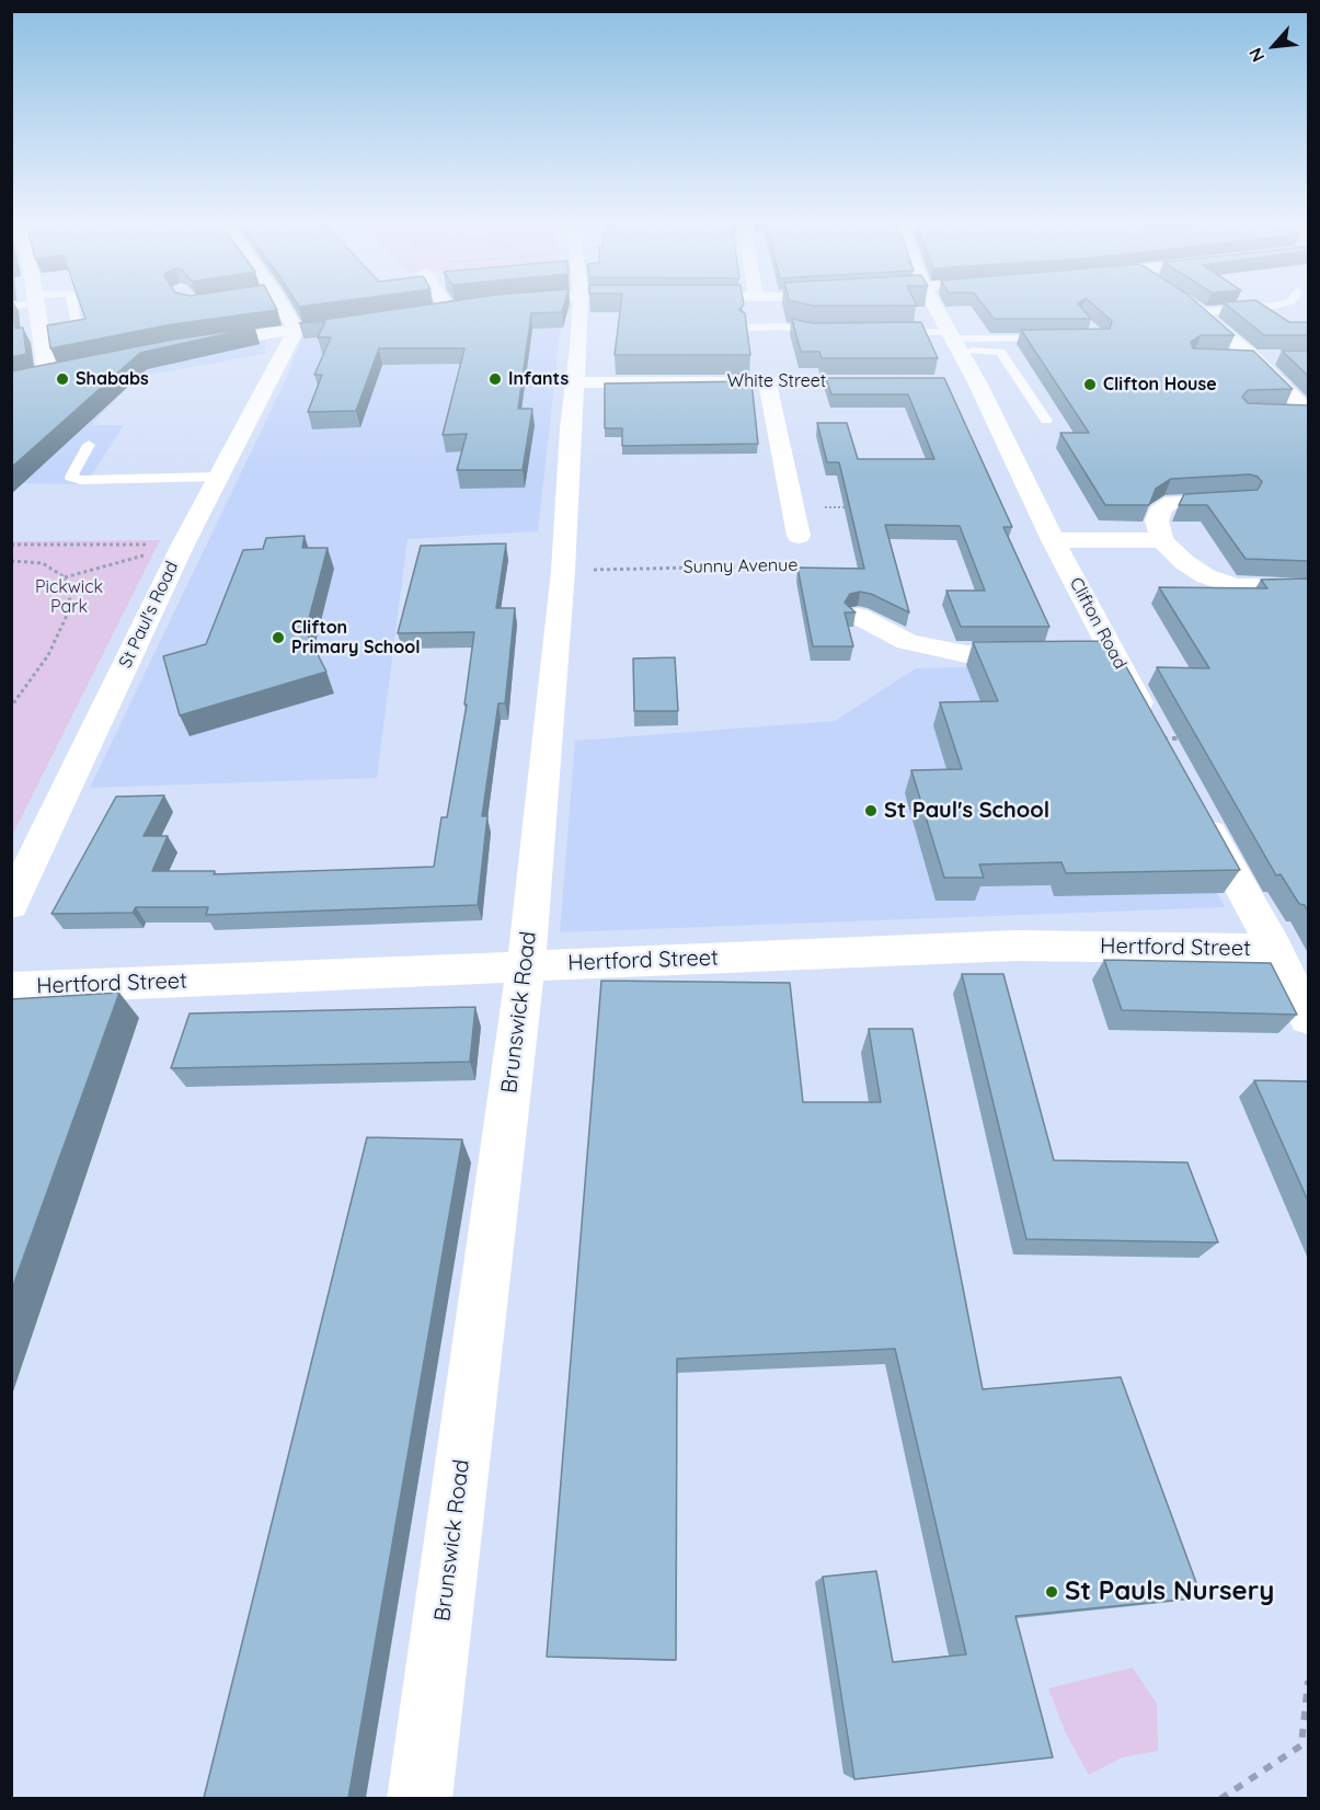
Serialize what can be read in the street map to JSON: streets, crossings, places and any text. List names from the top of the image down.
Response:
{
  "streets": {
    "street": [
      "White Street",
      "Sunny Avenue",
      "St Paul's Road",
      "Clifton Road",
      "Hertford Street",
      "Brunswick Road"
    ]
  },
  "crossings": [
    ["White Street", "Sunny Avenue"],
    ["White Street", "Brunswick Road"],
    ["Sunny Avenue", "Brunswick Road"],
    ["Hertford Street", "Brunswick Road"]
  ],
  "parks": ["Pickwick Park"],
  "places": [
    "Shababs",
    "Infants",
    "Clifton House",
    "Clifton Primary School",
    "St Paul's School",
    "St Pauls Nursery"
  ],
  "north": "bottom left"
}
